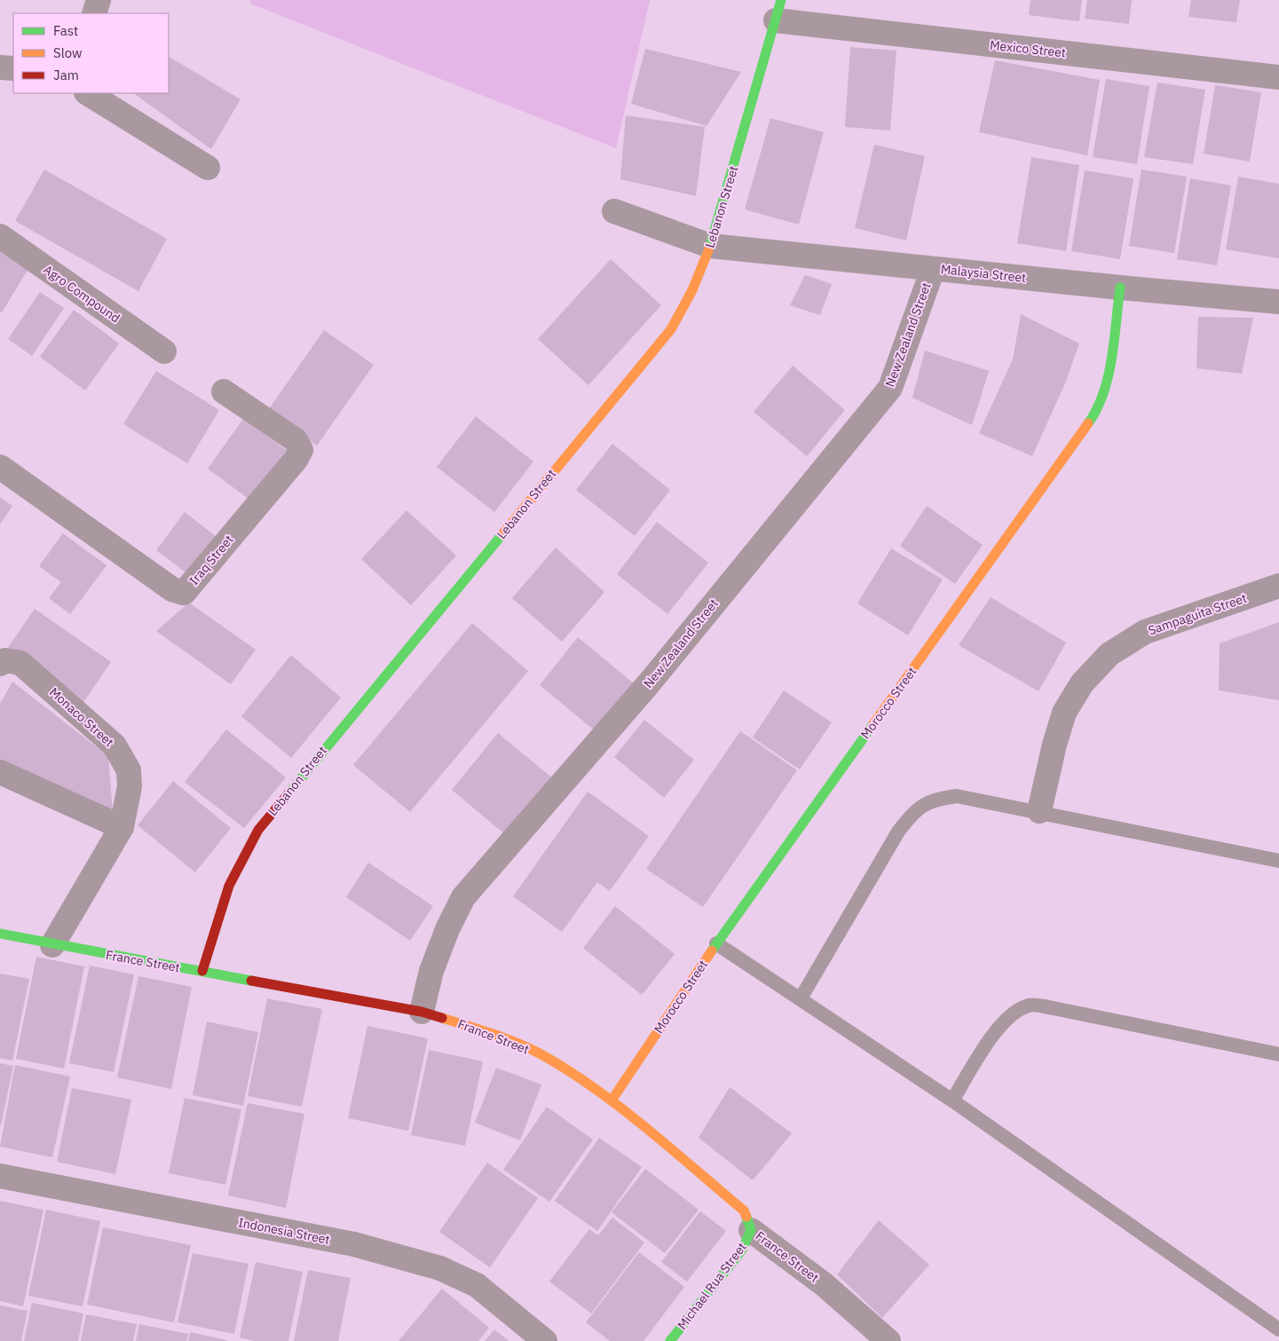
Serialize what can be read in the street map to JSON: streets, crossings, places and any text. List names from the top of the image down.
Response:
{
  "streets": {
    "street": [
      "Mexico Street",
      "Lebanon Street",
      "Malaysia Street",
      "Agro Compound",
      "New Zealand Street",
      "Iraq Street",
      "Sampaguita Street",
      "Morocco Street",
      "Monaco Street",
      "France Street",
      "Indonesia Street",
      "Michael Rua Street"
    ]
  },
  "crossings": [
    ["Mexico Street", "Lebanon Street"],
    ["Lebanon Street", "Malaysia Street"],
    ["Lebanon Street", "France Street"],
    ["Malaysia Street", "New Zealand Street"],
    ["Malaysia Street", "Morocco Street"],
    ["New Zealand Street", "France Street"],
    ["Morocco Street", "France Street"],
    ["Monaco Street", "France Street"],
    ["France Street", "Michael Rua Street"]
  ],
  "legend": ["Fast", "Slow", "Jam"]
}
